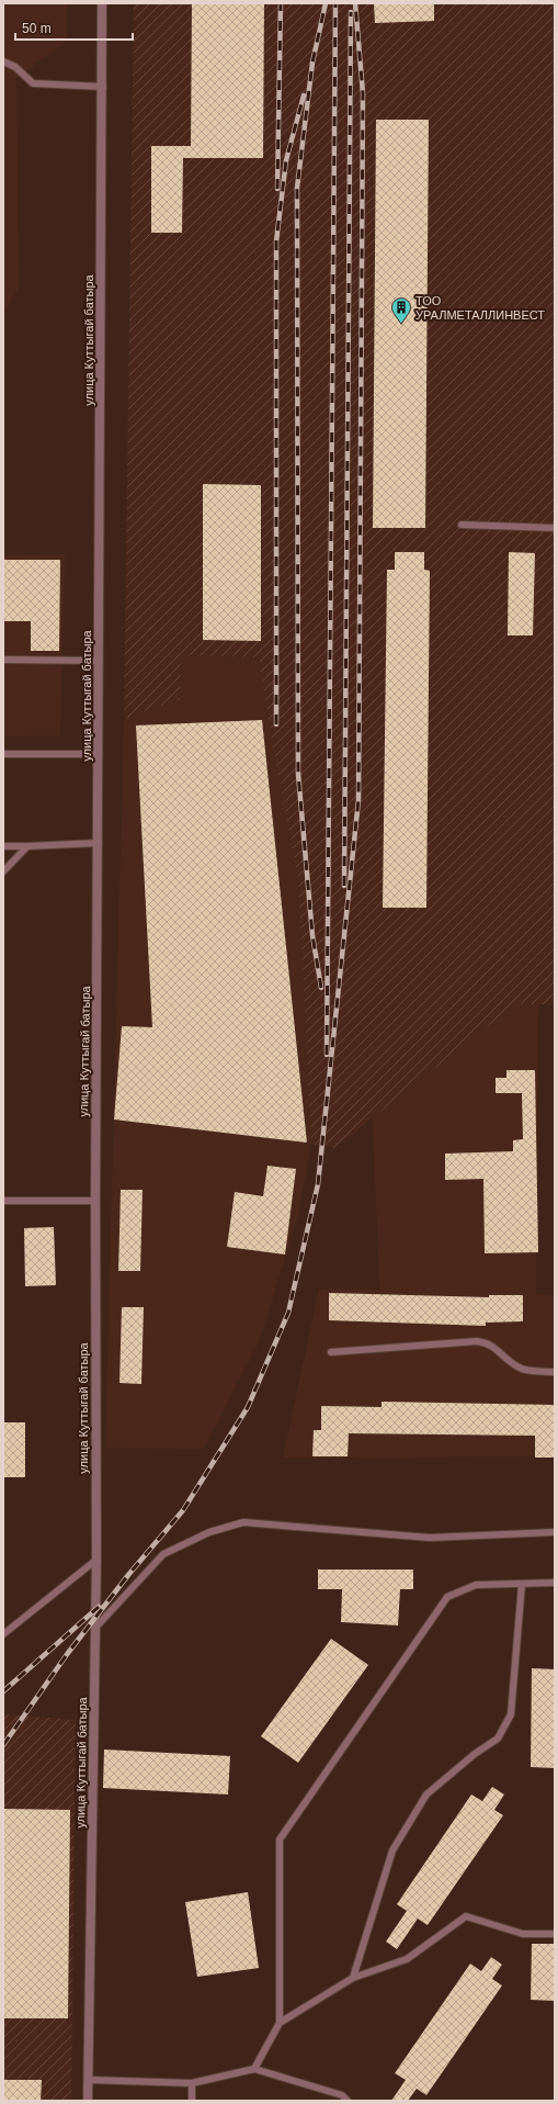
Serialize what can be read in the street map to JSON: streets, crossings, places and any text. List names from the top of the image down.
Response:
{
  "streets": {
    "street": ["улица Куттыгай батыра"]
  },
  "places": {
    "building": ["ТОО УРАЛМЕТАЛЛИНВЕСТ"]
  },
  "scale_bar": "50 m"
}
